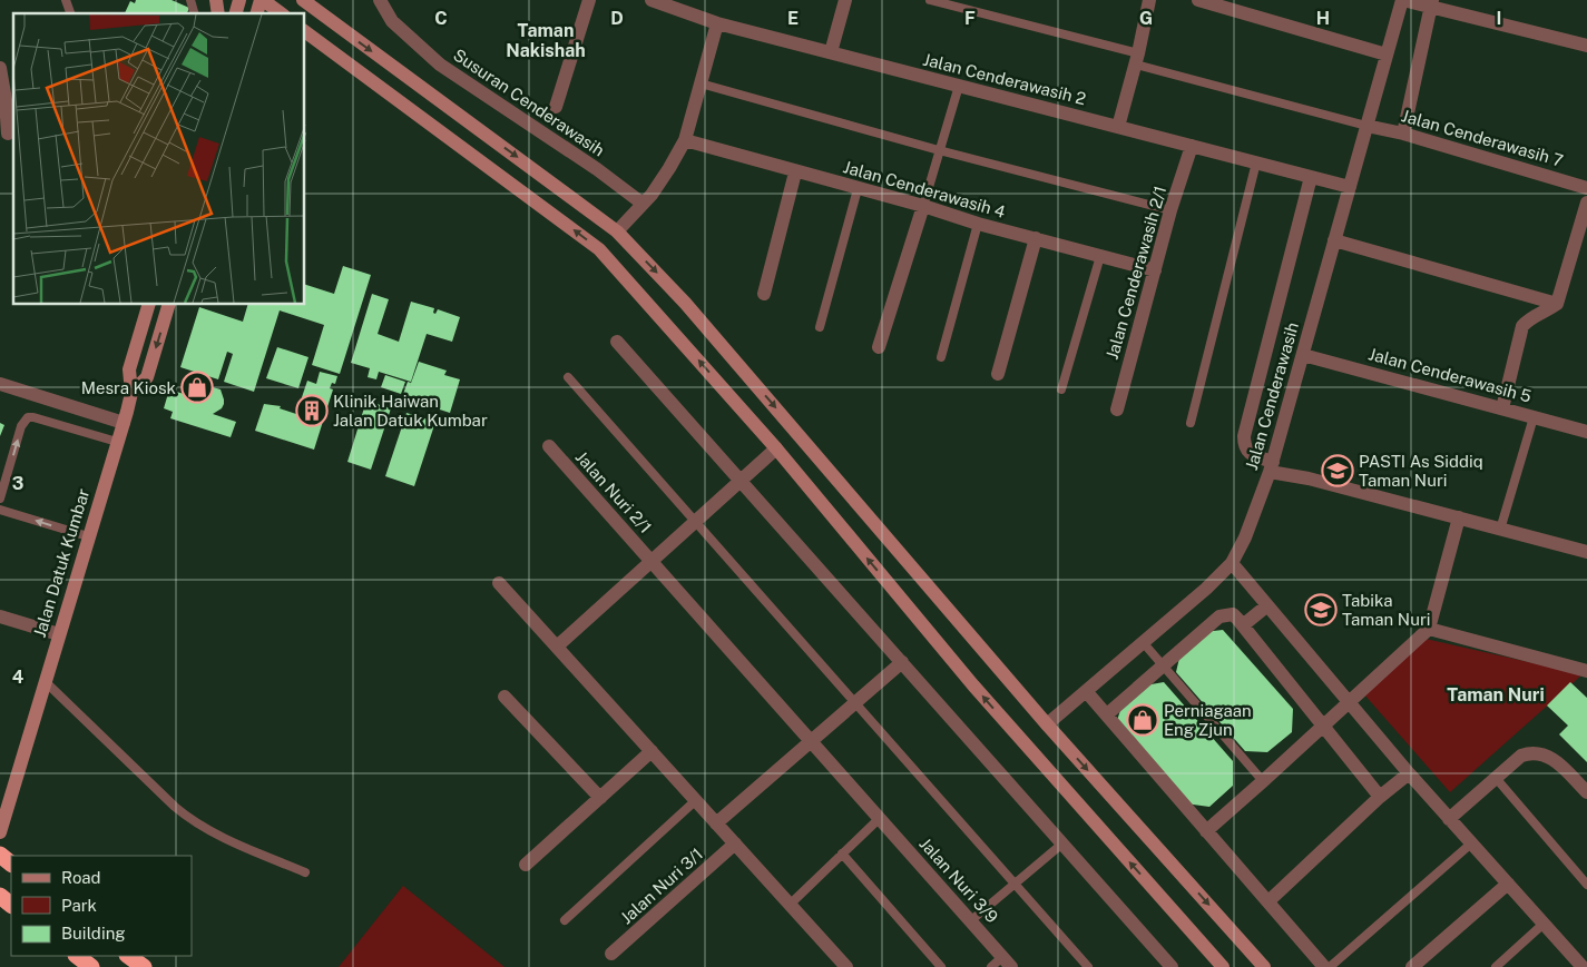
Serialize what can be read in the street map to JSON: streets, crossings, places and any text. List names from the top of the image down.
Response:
{
  "streets": {
    "main road": ["Jalan Datuk Kumbar"],
    "street": [
      "Jalan Cenderawasih 2",
      "Susuran Cenderawasih",
      "Jalan Cenderawasih 7",
      "Jalan Cenderawasih 4",
      "Jalan Cenderawasih 2/1",
      "Jalan Cenderawasih 5",
      "Jalan Cenderawasih",
      "Jalan Nuri 2/1",
      "Jalan Nuri 3/9",
      "Jalan Nuri 3/1"
    ]
  },
  "crossings": [
    ["Jalan Cenderawasih 2", "Jalan Cenderawasih 2/1"],
    ["Jalan Cenderawasih 2", "Jalan Cenderawasih"],
    ["Jalan Cenderawasih 7", "Jalan Cenderawasih"],
    ["Jalan Cenderawasih 4", "Jalan Cenderawasih 2/1"],
    ["Jalan Cenderawasih 5", "Jalan Cenderawasih"],
    ["Jalan Nuri 2/1", "Jalan Nuri 3/9"]
  ],
  "districts": ["Taman Nakishah", "Taman Nuri"],
  "places": {
    "shop": ["Mesra Kiosk", "Perniagaan Eng Zjun"],
    "building": ["Klinik Haiwan Jalan Datuk Kumbar"],
    "school or university": ["PASTI As Siddiq Taman Nuri", "Tabika Taman Nuri"]
  },
  "legend": ["Road", "Park", "Building"],
  "grid": {
    "columns": [
      "C",
      "D",
      "E",
      "F",
      "G",
      "H",
      "I"
    ],
    "rows": ["3", "4"]
  }
}
